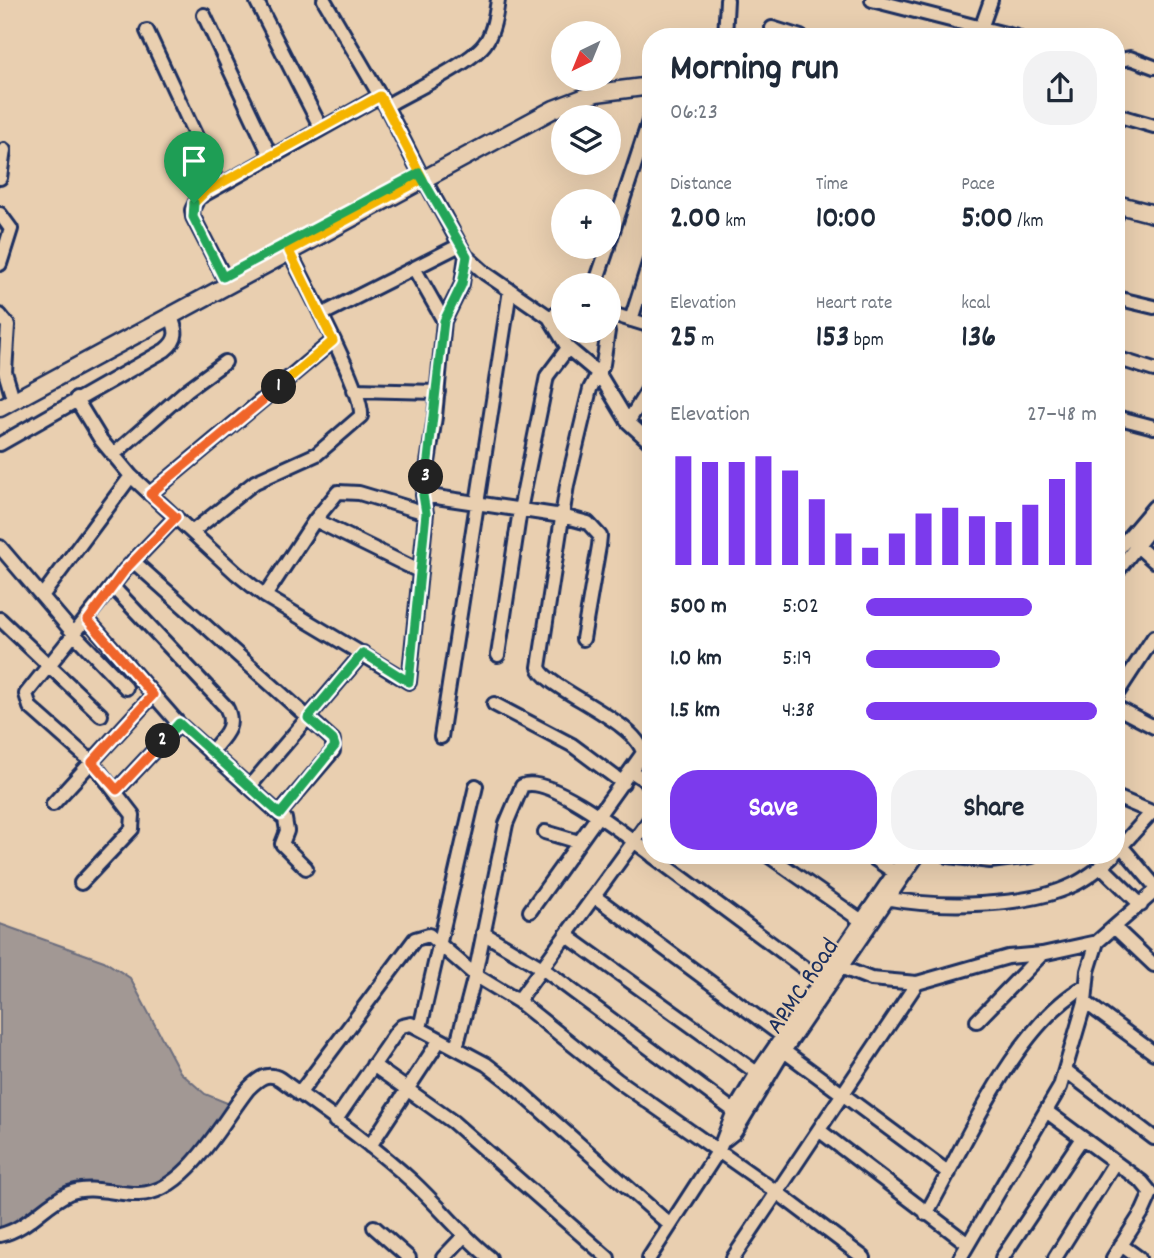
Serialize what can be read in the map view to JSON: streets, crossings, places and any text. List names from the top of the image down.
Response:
{
  "streets": {
    "street": ["APMC Road"]
  },
  "north": "bottom left",
  "page": {
    "map_buttons": ["+", "−"],
    "heading": ["Morning run", "06:23"],
    "stats": [
      ["Distance", "2.00 km"],
      ["Time", "10:00"],
      ["Pace", "5:00 /km"],
      ["Elevation", "25 m"],
      ["Heart rate", "153 bpm"],
      ["kcal", "136"]
    ],
    "pins": ["1", "3", "2"],
    "chart": ["Elevation", "27–48 m"],
    "list": [
      {
        "name": "500 m",
        "note": "5:02"
      },
      {
        "name": "1.0 km",
        "note": "5:19"
      },
      {
        "name": "1.5 km",
        "note": "4:38"
      }
    ],
    "buttons": ["Save", "Share"]
  }
}
